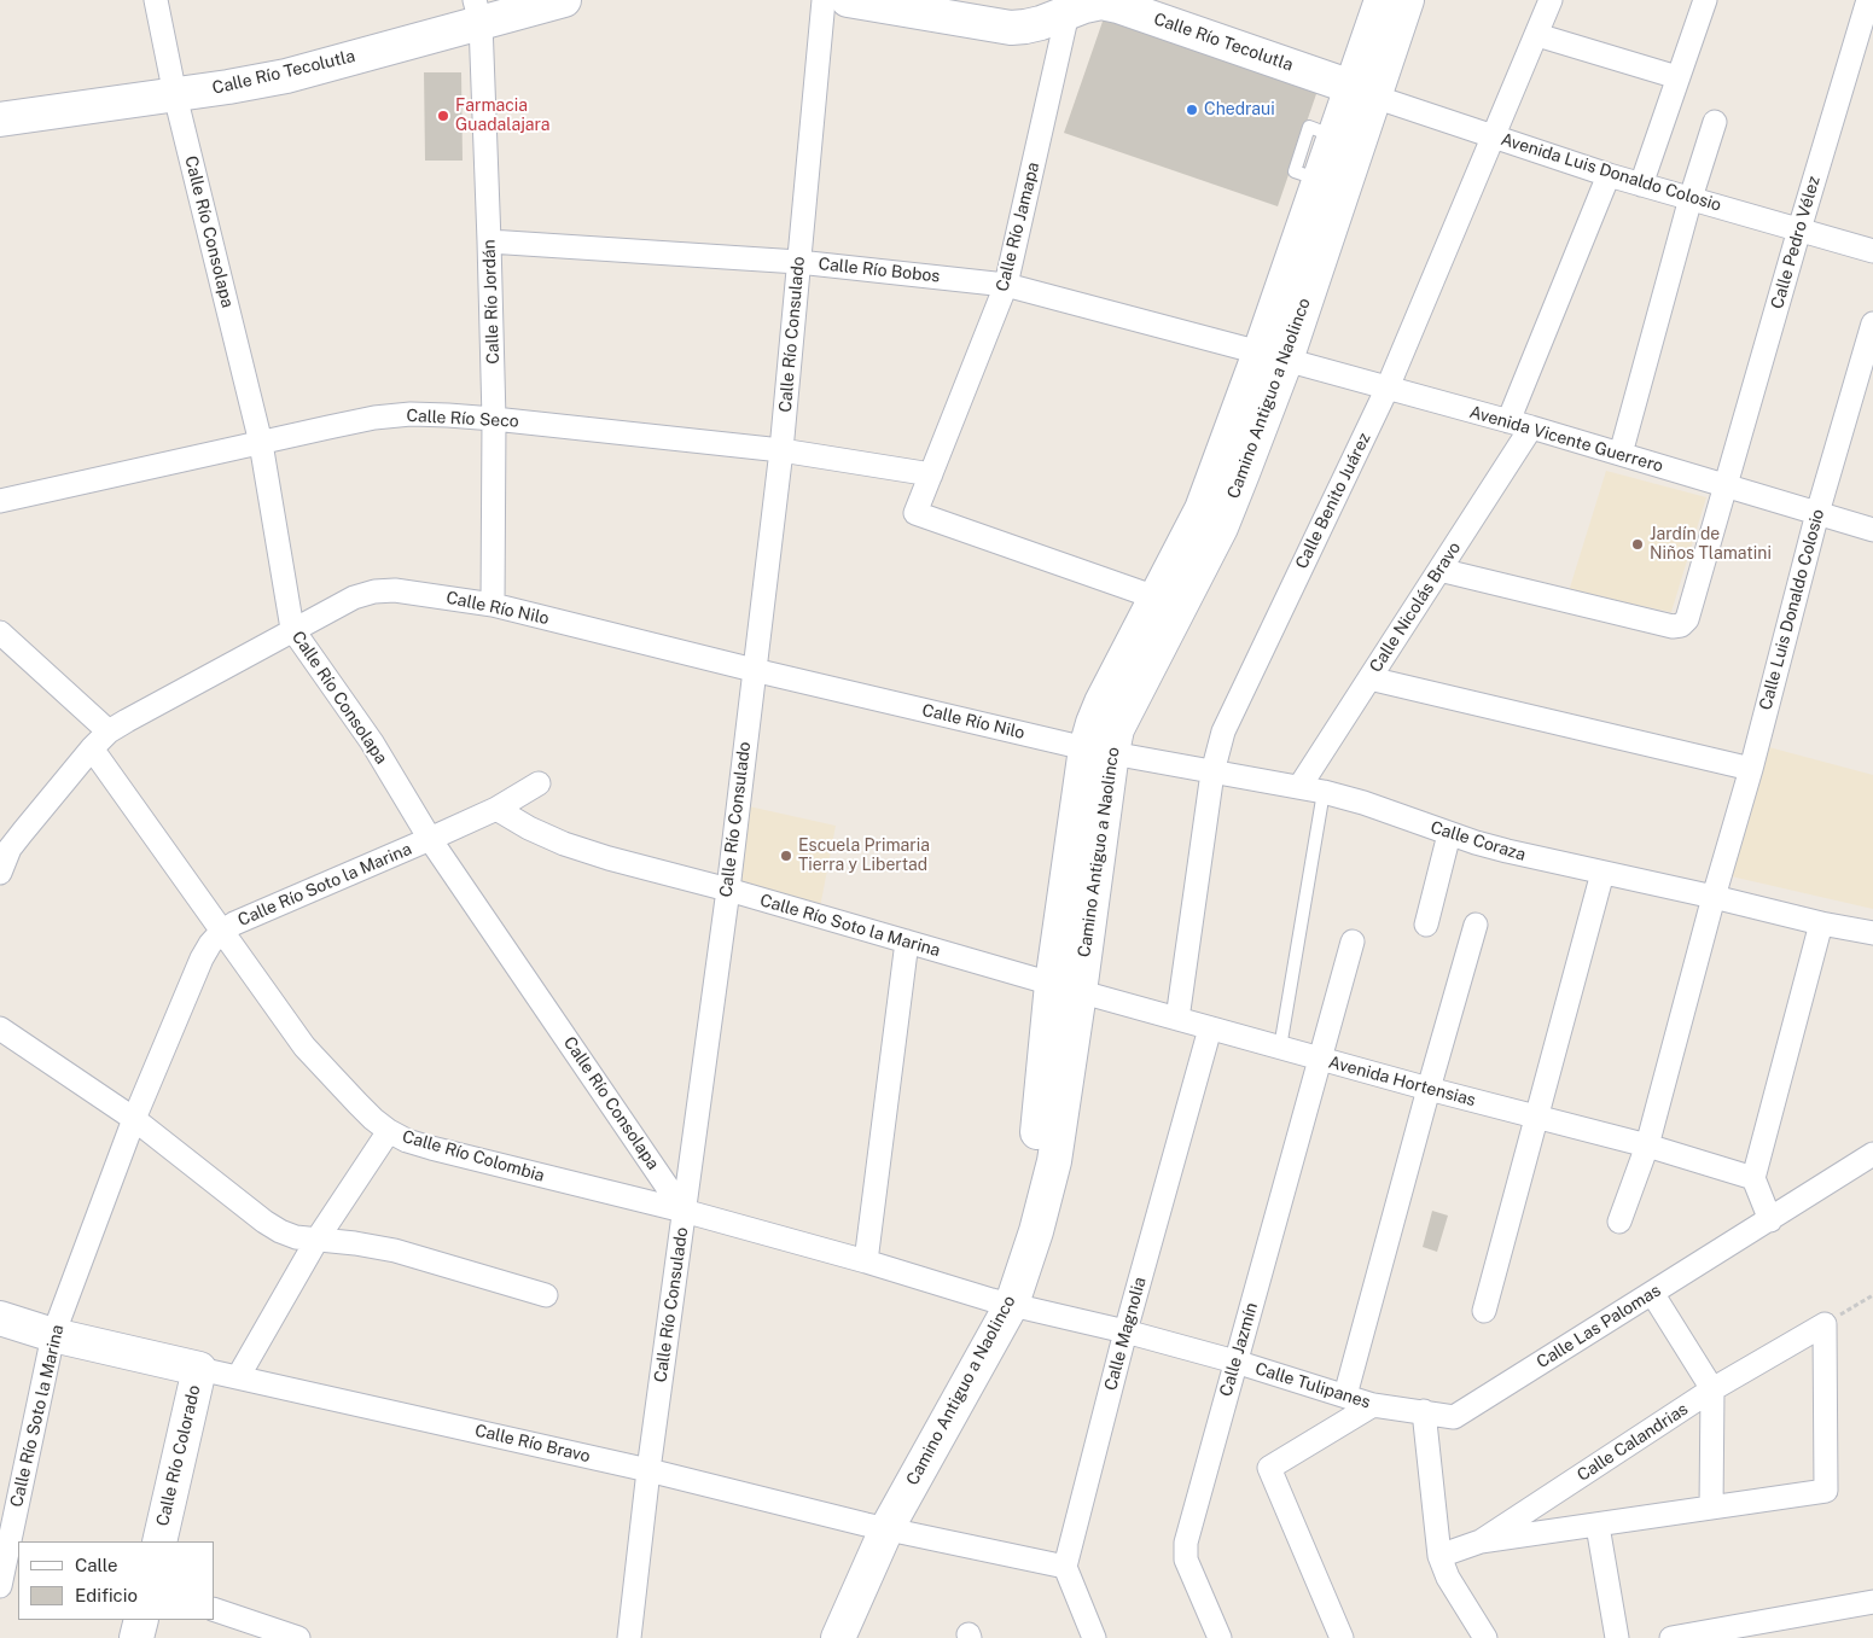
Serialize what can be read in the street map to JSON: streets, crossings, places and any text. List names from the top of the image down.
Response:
{
  "streets": {
    "main road": [
      "Calle Río Tecolutla",
      "Camino Antiguo a Naolinco",
      "Calle Río Bravo",
      "Calle Río Colorado"
    ],
    "street": [
      "Avenida Luis Donaldo Colosio",
      "Calle Río Jamapa",
      "Calle Río Consolapa",
      "Calle Pedro Vélez",
      "Calle Río Bobos",
      "Calle Río Jordán",
      "Calle Río Consulado",
      "Calle Río Seco",
      "Avenida Vicente Guerrero",
      "Calle Benito Juárez",
      "Calle Nicolás Bravo",
      "Calle Río Nilo",
      "Calle Luis Donaldo Colosio",
      "Calle Coraza",
      "Calle Río Soto la Marina",
      "Avenida Hortensias",
      "Calle Río Colombia",
      "Calle Las Palomas",
      "Calle Magnolia",
      "Calle Jazmín",
      "Calle Tulipanes",
      "Calle Calandrias"
    ]
  },
  "crossings": [
    ["Calle Río Tecolutla", "Avenida Luis Donaldo Colosio"],
    ["Calle Río Tecolutla", "Calle Río Jamapa"],
    ["Calle Río Tecolutla", "Calle Río Consolapa"],
    ["Calle Río Tecolutla", "Calle Río Jordán"],
    ["Calle Río Tecolutla", "Camino Antiguo a Naolinco"],
    ["Avenida Luis Donaldo Colosio", "Calle Pedro Vélez"],
    ["Avenida Luis Donaldo Colosio", "Camino Antiguo a Naolinco"],
    ["Avenida Luis Donaldo Colosio", "Calle Benito Juárez"],
    ["Calle Río Jamapa", "Calle Río Bobos"],
    ["Calle Río Jamapa", "Camino Antiguo a Naolinco"],
    ["Calle Río Jamapa", "Calle Río Seco"],
    ["Calle Río Consolapa", "Calle Río Consulado"],
    ["Calle Río Consolapa", "Calle Río Seco"],
    ["Calle Río Consolapa", "Calle Río Nilo"],
    ["Calle Río Consolapa", "Calle Río Soto la Marina"],
    ["Calle Río Consolapa", "Calle Río Colombia"],
    ["Calle Pedro Vélez", "Avenida Vicente Guerrero"],
    ["Calle Pedro Vélez", "Calle Nicolás Bravo"],
    ["Calle Río Bobos", "Calle Río Jordán"],
    ["Calle Río Bobos", "Calle Río Consulado"],
    ["Calle Río Bobos", "Camino Antiguo a Naolinco"],
    ["Calle Río Bobos", "Avenida Vicente Guerrero"],
    ["Calle Río Jordán", "Calle Río Seco"],
    ["Calle Río Jordán", "Calle Río Nilo"],
    ["Calle Río Consulado", "Calle Río Seco"],
    ["Calle Río Consulado", "Calle Río Nilo"],
    ["Calle Río Consulado", "Calle Río Soto la Marina"],
    ["Calle Río Consulado", "Calle Río Colombia"],
    ["Calle Río Consulado", "Calle Río Bravo"],
    ["Camino Antiguo a Naolinco", "Avenida Vicente Guerrero"],
    ["Camino Antiguo a Naolinco", "Calle Río Nilo"],
    ["Camino Antiguo a Naolinco", "Calle Coraza"],
    ["Camino Antiguo a Naolinco", "Calle Río Soto la Marina"],
    ["Camino Antiguo a Naolinco", "Avenida Hortensias"],
    ["Camino Antiguo a Naolinco", "Calle Río Colombia"],
    ["Camino Antiguo a Naolinco", "Calle Tulipanes"],
    ["Camino Antiguo a Naolinco", "Calle Río Bravo"],
    ["Avenida Vicente Guerrero", "Calle Benito Juárez"],
    ["Avenida Vicente Guerrero", "Calle Nicolás Bravo"],
    ["Avenida Vicente Guerrero", "Calle Luis Donaldo Colosio"],
    ["Calle Benito Juárez", "Calle Coraza"],
    ["Calle Benito Juárez", "Avenida Hortensias"],
    ["Calle Nicolás Bravo", "Calle Coraza"],
    ["Calle Río Nilo", "Calle Coraza"],
    ["Calle Río Nilo", "Calle Río Colombia"],
    ["Calle Luis Donaldo Colosio", "Calle Coraza"],
    ["Calle Luis Donaldo Colosio", "Avenida Hortensias"],
    ["Calle Río Soto la Marina", "Avenida Hortensias"],
    ["Calle Río Soto la Marina", "Calle Río Colombia"],
    ["Calle Río Soto la Marina", "Calle Río Bravo"],
    ["Avenida Hortensias", "Calle Magnolia"],
    ["Avenida Hortensias", "Calle Jazmín"],
    ["Calle Río Colombia", "Calle Tulipanes"],
    ["Calle Las Palomas", "Calle Tulipanes"],
    ["Calle Magnolia", "Calle Tulipanes"],
    ["Calle Magnolia", "Calle Río Bravo"],
    ["Calle Jazmín", "Calle Tulipanes"],
    ["Calle Río Bravo", "Calle Río Colorado"]
  ],
  "places": [
    "Chedraui",
    "Farmacia Guadalajara",
    "Jardín de Niños Tlamatini",
    "Escuela Primaria Tierra y Libertad"
  ],
  "legend": ["Calle", "Edificio"]
}
